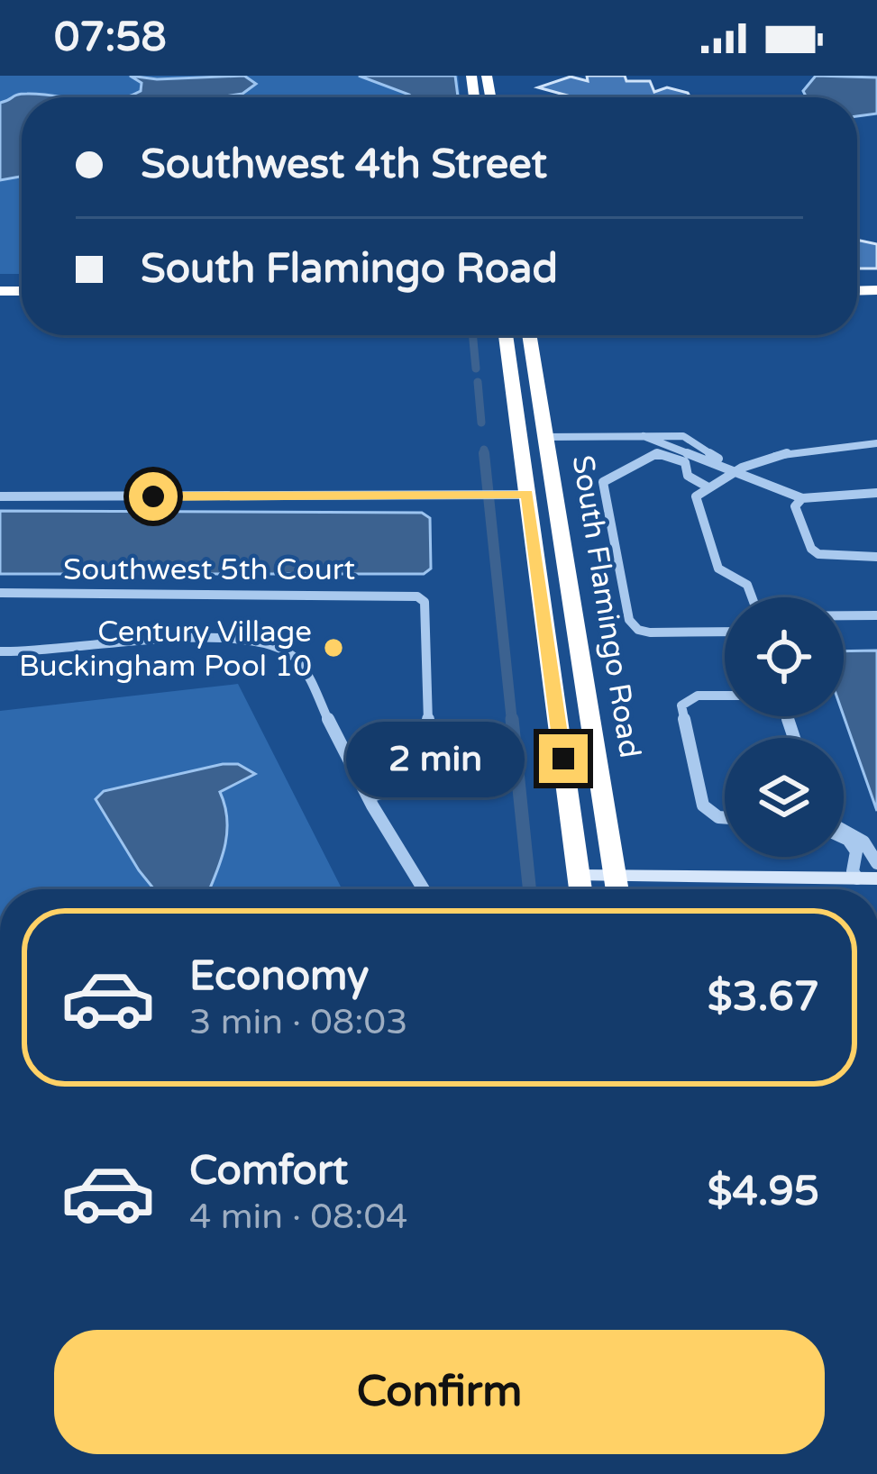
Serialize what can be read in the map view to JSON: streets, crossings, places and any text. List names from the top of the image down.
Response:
{
  "streets": {
    "highway": ["South Flamingo Road"],
    "street": ["Southwest 5th Court"]
  },
  "places": ["Century Village Buckingham Pool 10"],
  "page": {
    "status": "07:58",
    "banner": ["Southwest 4th Street", "South Flamingo Road"],
    "bubble": "2 min",
    "list": [
      {
        "name": "Economy",
        "note": "3 min · 08:03",
        "value": "$3.67"
      },
      {
        "name": "Comfort",
        "note": "4 min · 08:04",
        "value": "$4.95"
      }
    ],
    "buttons": "Confirm"
  }
}
